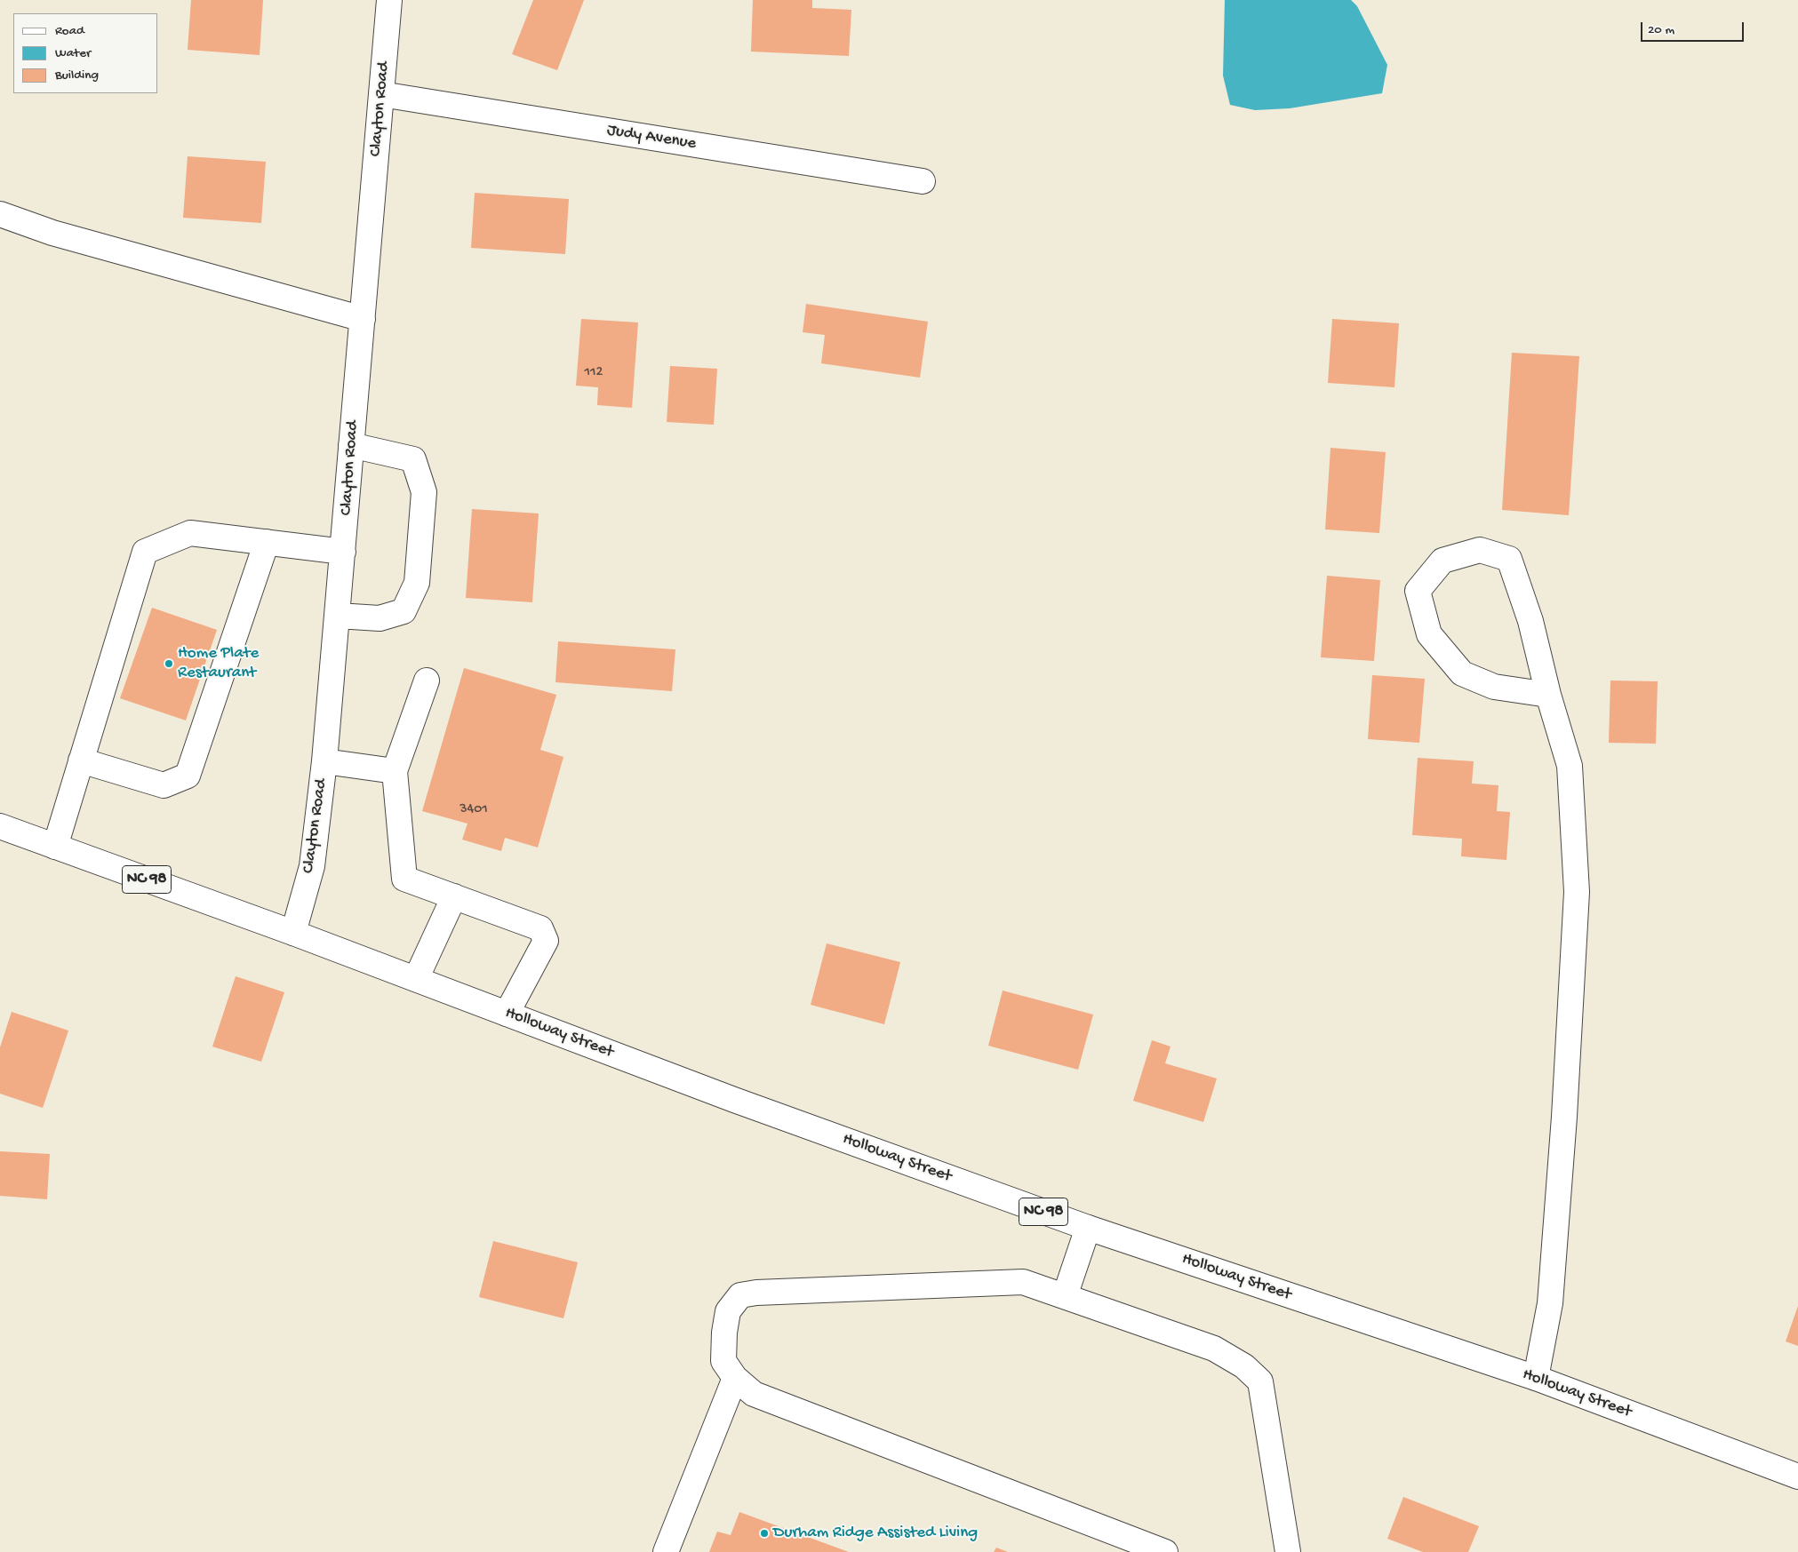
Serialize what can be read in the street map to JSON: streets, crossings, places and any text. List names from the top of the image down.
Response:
{
  "streets": {
    "main road": [
      "Clayton Road",
      "Judy Avenue",
      "NC 98",
      "Holloway Street"
    ]
  },
  "crossings": [
    ["Clayton Road", "Judy Avenue"],
    ["Clayton Road", "Holloway Street"]
  ],
  "places": ["Home Plate Restaurant", "Durham Ridge Assisted Living"],
  "house_numbers": ["112", "3401"],
  "legend": ["Road", "Water", "Building"],
  "scale_bar": "20 m"
}
